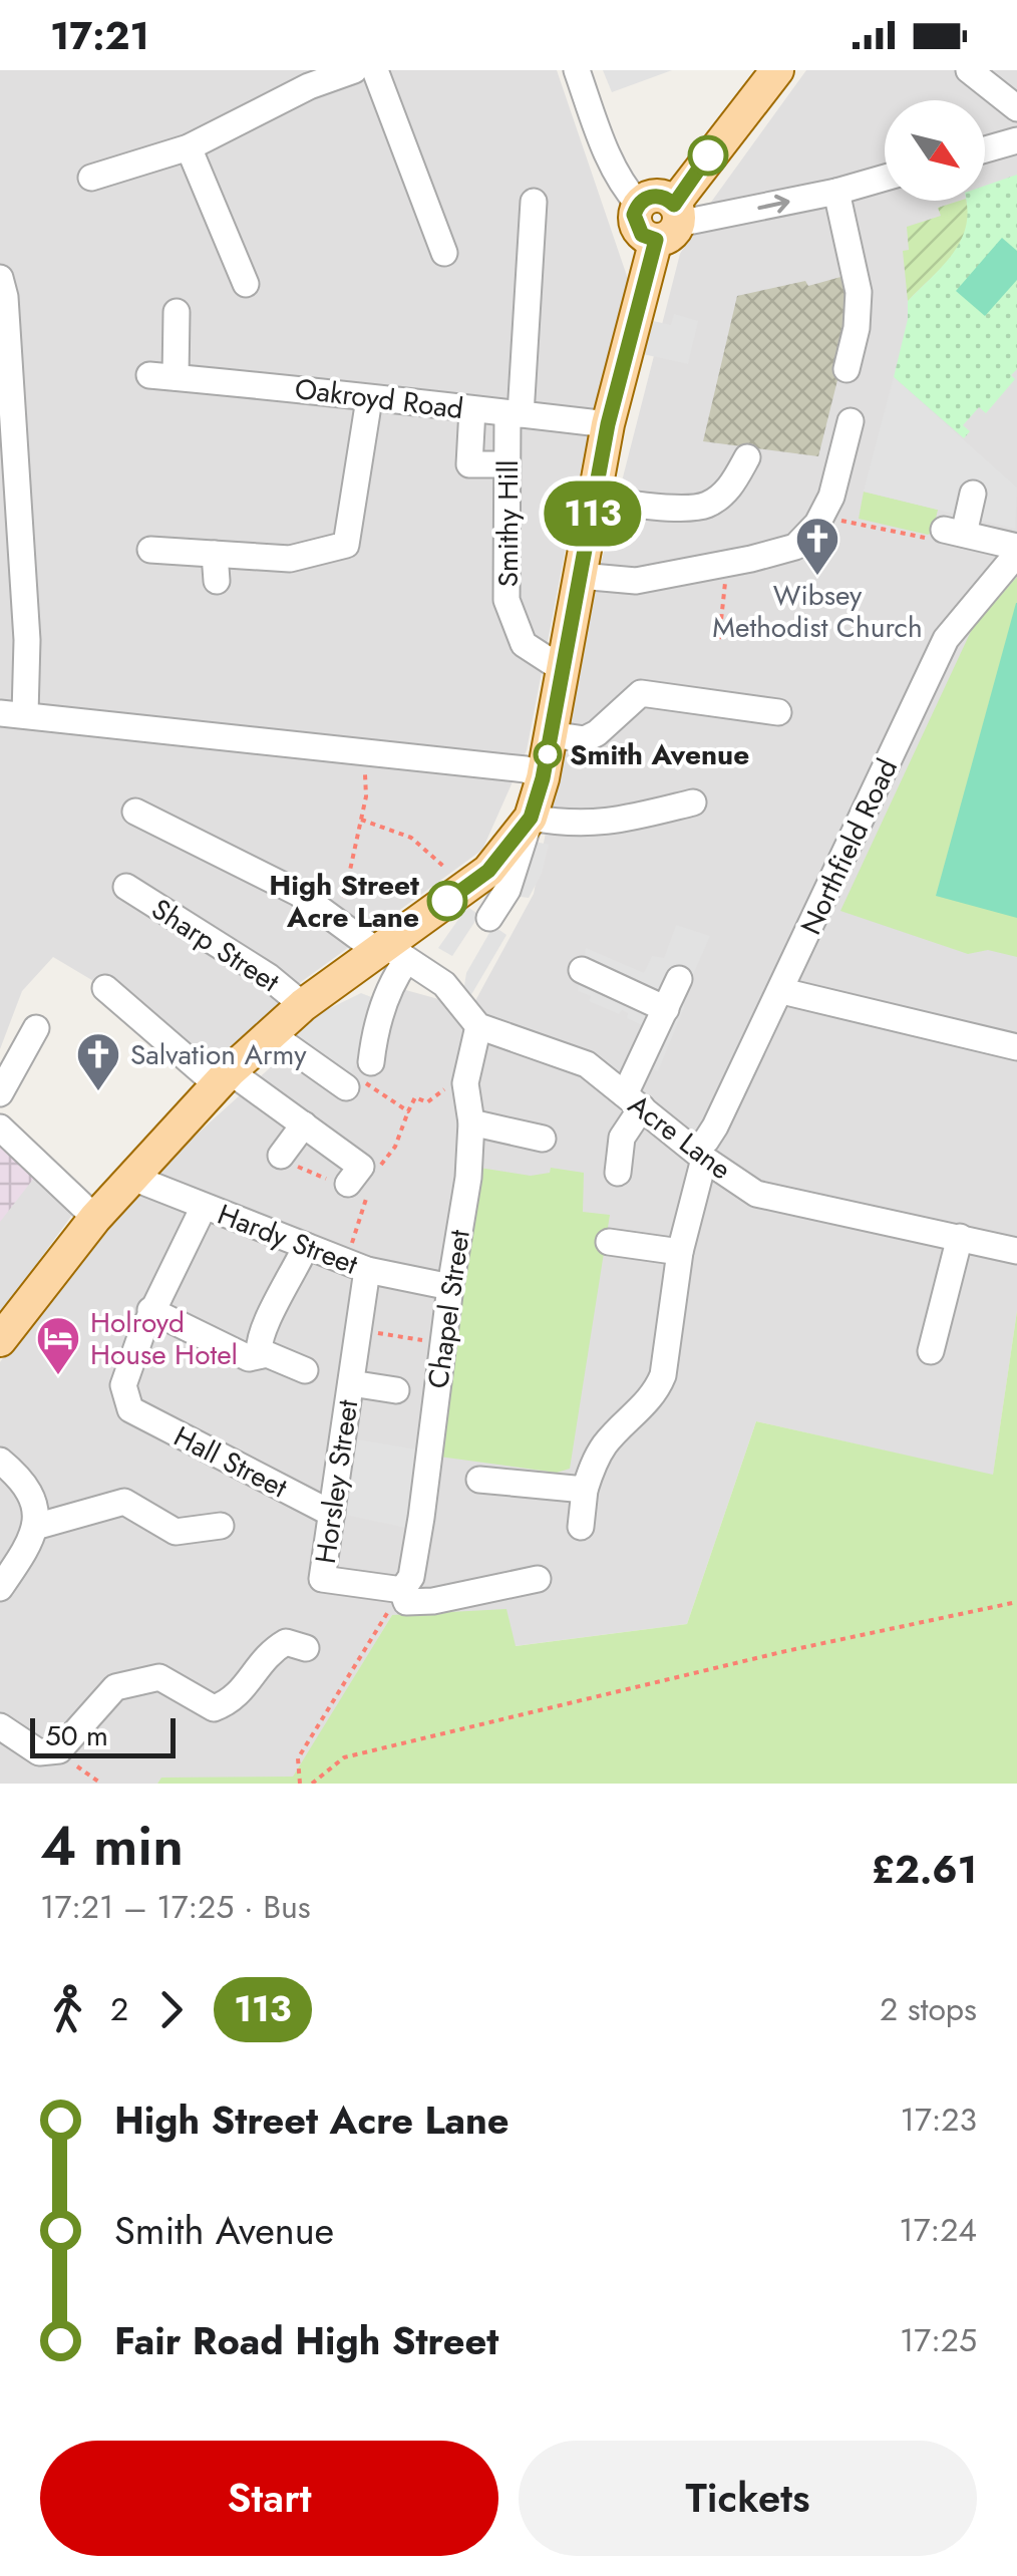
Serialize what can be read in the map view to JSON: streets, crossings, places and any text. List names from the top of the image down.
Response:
{
  "streets": {
    "street": [
      "Oakroyd Road",
      "Smithy Hill",
      "Northfield Road",
      "Sharp Street",
      "Acre Lane",
      "Hardy Street",
      "Chapel Street",
      "Hall Street",
      "Horsley Street"
    ]
  },
  "crossings": [
    ["Oakroyd Road", "Smithy Hill"],
    ["Northfield Road", "Acre Lane"],
    ["Acre Lane", "Chapel Street"],
    ["Hardy Street", "Chapel Street"],
    ["Hardy Street", "Horsley Street"],
    ["Chapel Street", "Horsley Street"],
    ["Hall Street", "Horsley Street"]
  ],
  "places": {
    "church": ["Wibsey Methodist Church", "Salvation Army"],
    "other": ["Smith Avenue", "High Street Acre Lane"],
    "hotel": ["Holroyd House Hotel"]
  },
  "lines": ["bus line 113"],
  "scale_bar": "50 m",
  "north": "bottom right",
  "page": {
    "status": "17:21",
    "on_map": "113",
    "scale": "50 m",
    "heading": ["4 min", "17:21 – 17:25 · Bus", "£2.61"],
    "legs": ["2", "113", "2 stops"],
    "list": [
      {
        "name": "High Street Acre Lane",
        "value": "17:23"
      },
      {
        "name": "Smith Avenue",
        "value": "17:24"
      },
      {
        "name": "Fair Road High Street",
        "value": "17:25"
      }
    ],
    "buttons": ["Start", "Tickets"]
  }
}
